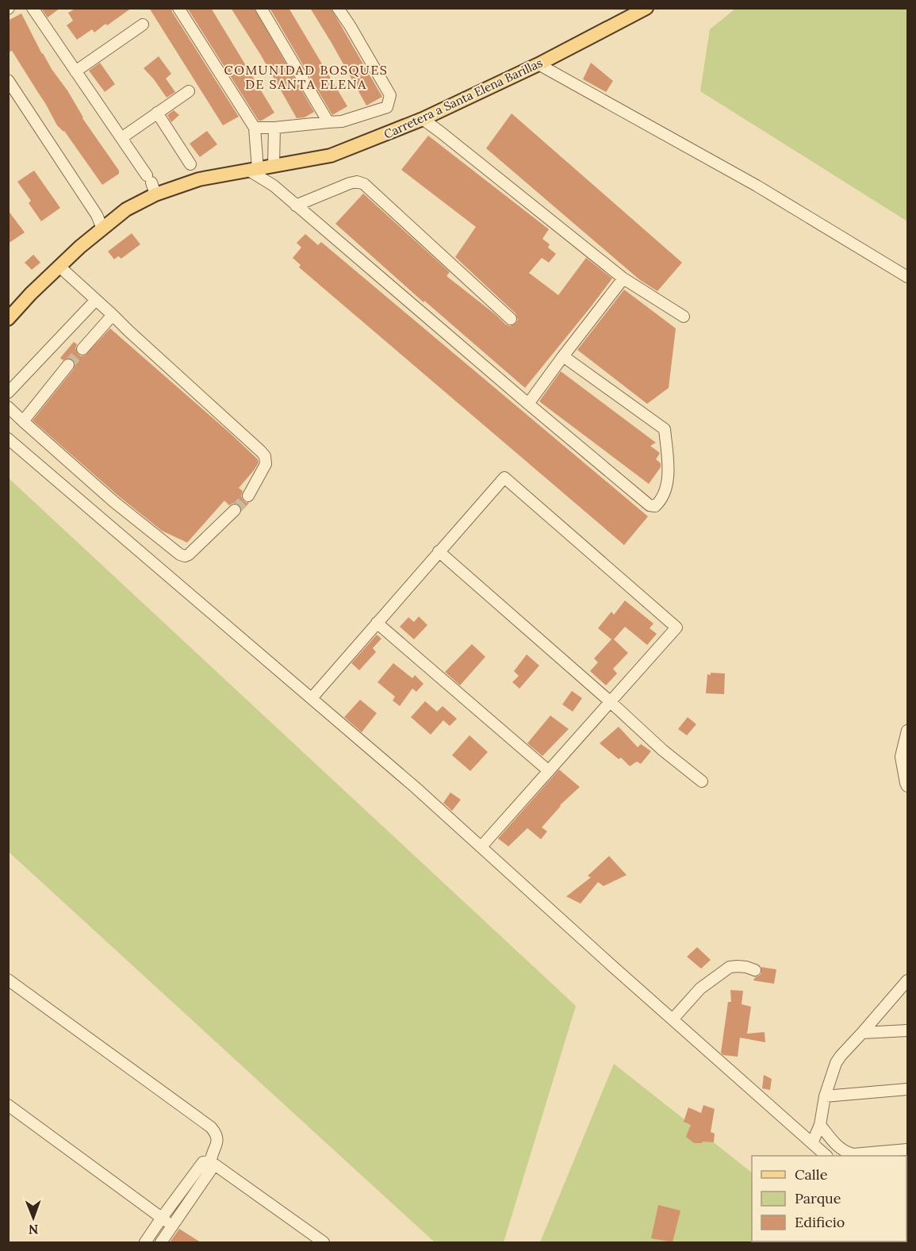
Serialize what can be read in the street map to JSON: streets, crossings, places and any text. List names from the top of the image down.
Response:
{
  "streets": {
    "main road": ["Carretera a Santa Elena Barillas"]
  },
  "districts": ["COMUNIDAD BOSQUES DE SANTA ELENA"],
  "legend": ["Calle", "Parque", "Edificio"],
  "north": "bottom"
}
